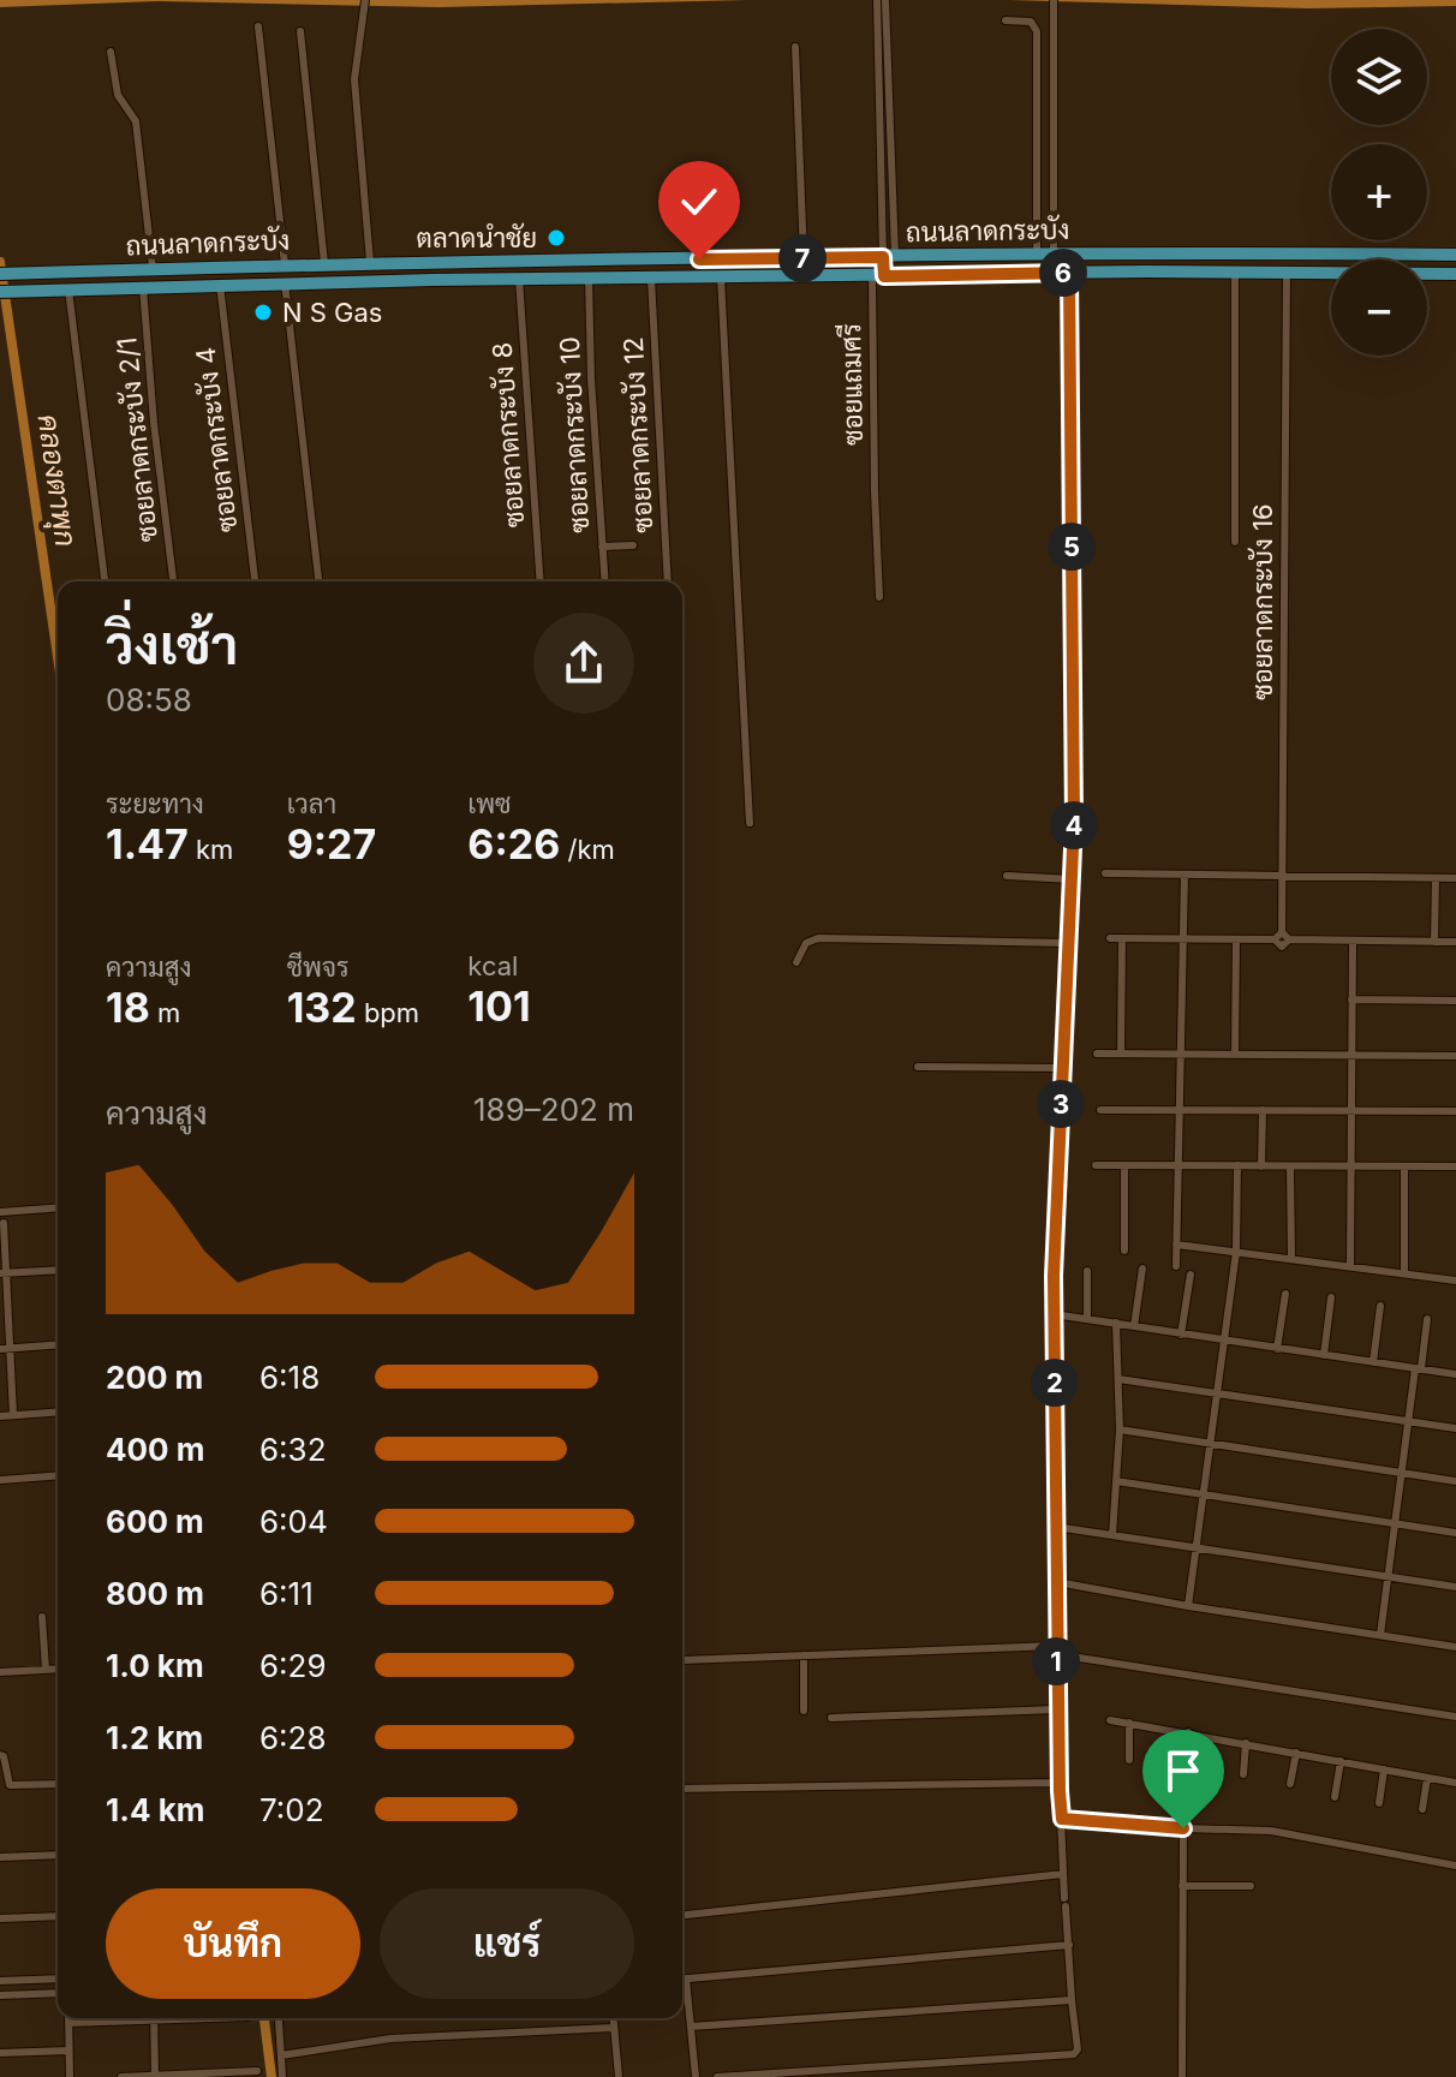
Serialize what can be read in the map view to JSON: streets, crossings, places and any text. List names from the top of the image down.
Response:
{
  "streets": {
    "main road": ["ถนนลาดกระบัง"],
    "street": [
      "ซอยแถมศรี",
      "ซอยลาดกระบัง 8",
      "ซอยลาดกระบัง 10",
      "ซอยลาดกระบัง 12",
      "ซอยลาดกระบัง 2/1",
      "ซอยลาดกระบัง 4",
      "ซอยลาดกระบัง 16"
    ]
  },
  "crossings": [
    ["ถนนลาดกระบัง", "ซอยแถมศรี"],
    ["ถนนลาดกระบัง", "ซอยลาดกระบัง 8"],
    ["ถนนลาดกระบัง", "ซอยลาดกระบัง 10"],
    ["ถนนลาดกระบัง", "ซอยลาดกระบัง 12"],
    ["ถนนลาดกระบัง", "ซอยลาดกระบัง 2/1"],
    ["ถนนลาดกระบัง", "ซอยลาดกระบัง 4"],
    ["ถนนลาดกระบัง", "ซอยลาดกระบัง 16"]
  ],
  "water": ["คลองตาพุก"],
  "places": ["ตลาดนำชัย", "N S Gas"],
  "page": {
    "map_buttons": ["+", "−"],
    "pins": [
      "7",
      "6",
      "5",
      "4",
      "3",
      "2",
      "1"
    ],
    "heading": ["วิ่งเช้า", "08:58"],
    "stats": [
      ["ระยะทาง", "1.47 km"],
      ["เวลา", "9:27"],
      ["เพซ", "6:26 /km"],
      ["ความสูง", "18 m"],
      ["ชีพจร", "132 bpm"],
      ["kcal", "101"]
    ],
    "chart": ["ความสูง", "189–202 m"],
    "list": [
      {
        "name": "200 m",
        "note": "6:18"
      },
      {
        "name": "400 m",
        "note": "6:32"
      },
      {
        "name": "600 m",
        "note": "6:04"
      },
      {
        "name": "800 m",
        "note": "6:11"
      },
      {
        "name": "1.0 km",
        "note": "6:29"
      },
      {
        "name": "1.2 km",
        "note": "6:28"
      },
      {
        "name": "1.4 km",
        "note": "7:02"
      }
    ],
    "buttons": ["บันทึก", "แชร์"]
  }
}
